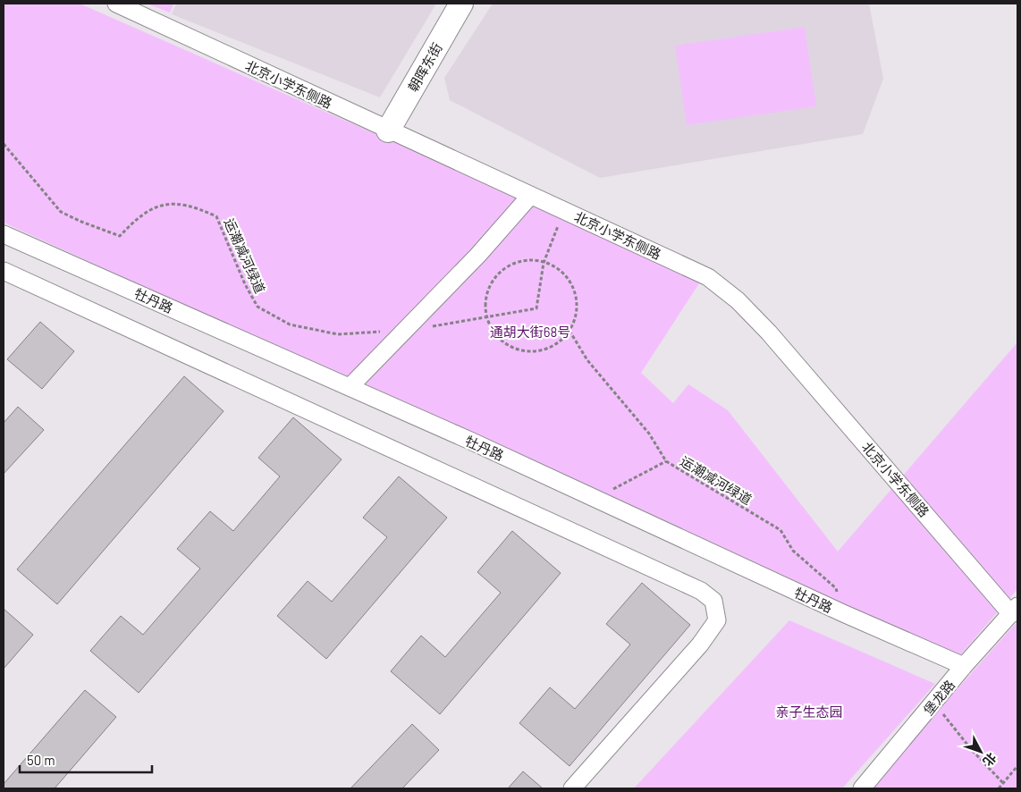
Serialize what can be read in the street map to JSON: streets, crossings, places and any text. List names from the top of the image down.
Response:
{
  "streets": {
    "street": [
      "朝晖东街",
      "北京小学东侧路",
      "牡丹路",
      "堡龙路"
    ],
    "path": ["运潮减河绿道"]
  },
  "crossings": [
    ["朝晖东街", "北京小学东侧路"],
    ["北京小学东侧路", "堡龙路"],
    ["运潮减河绿道", "牡丹路"],
    ["牡丹路", "堡龙路"]
  ],
  "parks": ["通胡大街68号", "亲子生态园"],
  "scale_bar": "50 m",
  "north": "bottom right"
}
